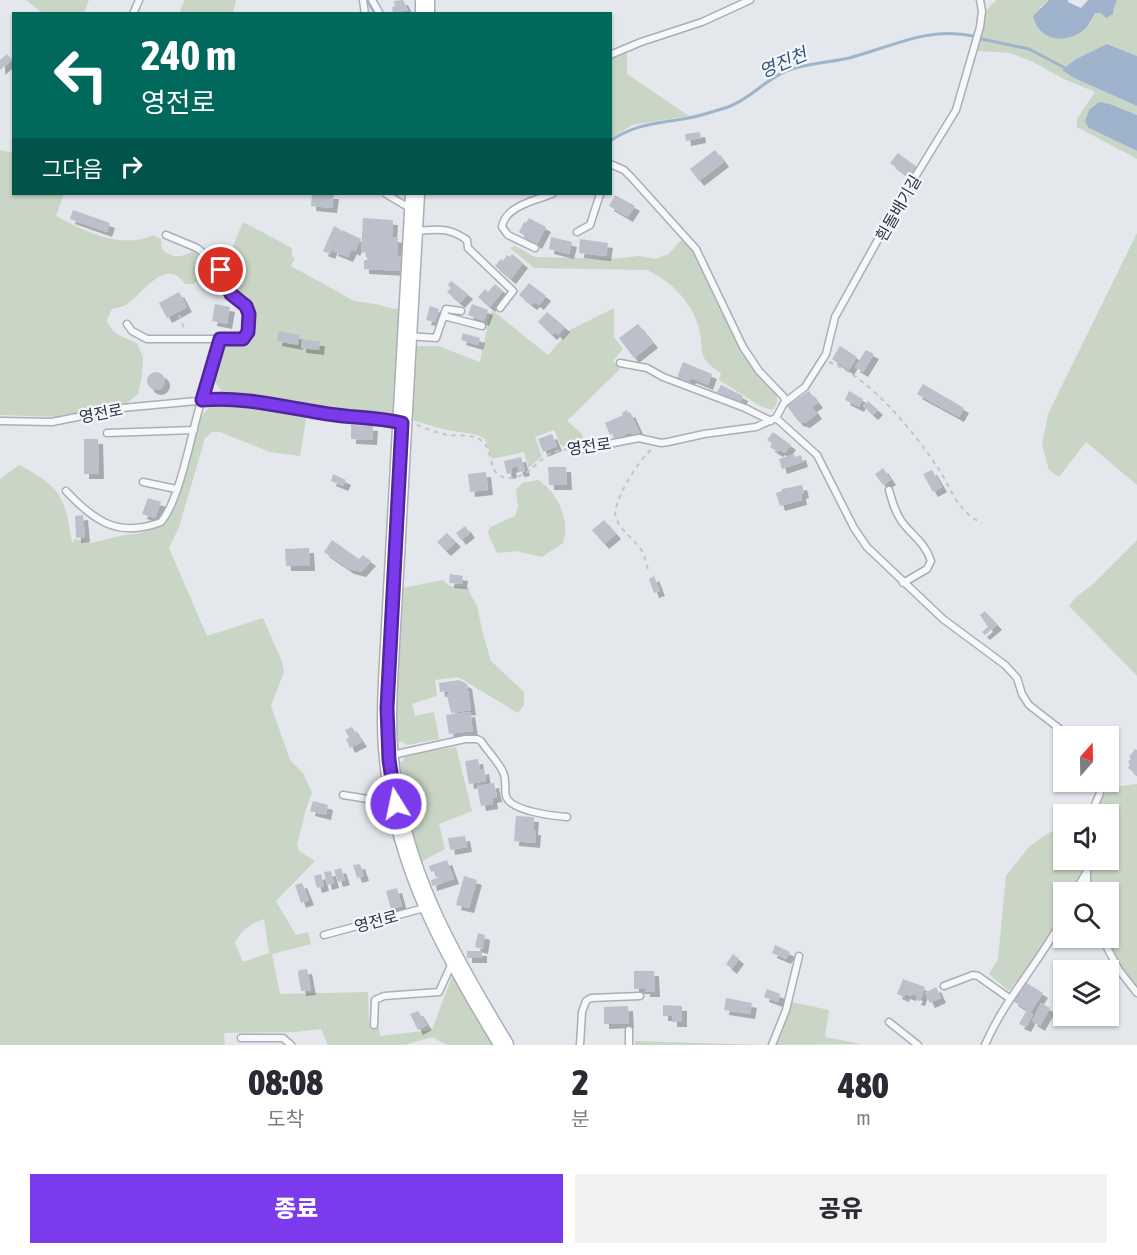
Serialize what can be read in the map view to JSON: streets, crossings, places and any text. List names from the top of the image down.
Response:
{
  "streets": {
    "lane": ["흰돌배기길", "영전로"]
  },
  "crossings": [
    ["흰돌배기길", "영전로"]
  ],
  "water": ["영진천"],
  "north": "top",
  "page": {
    "turn": ["240 m", "영전로"],
    "then": "그다음",
    "eta": [
      "08:08",
      "도착",
      "2",
      "분",
      "480",
      "m"
    ],
    "buttons": ["종료", "공유"]
  }
}
